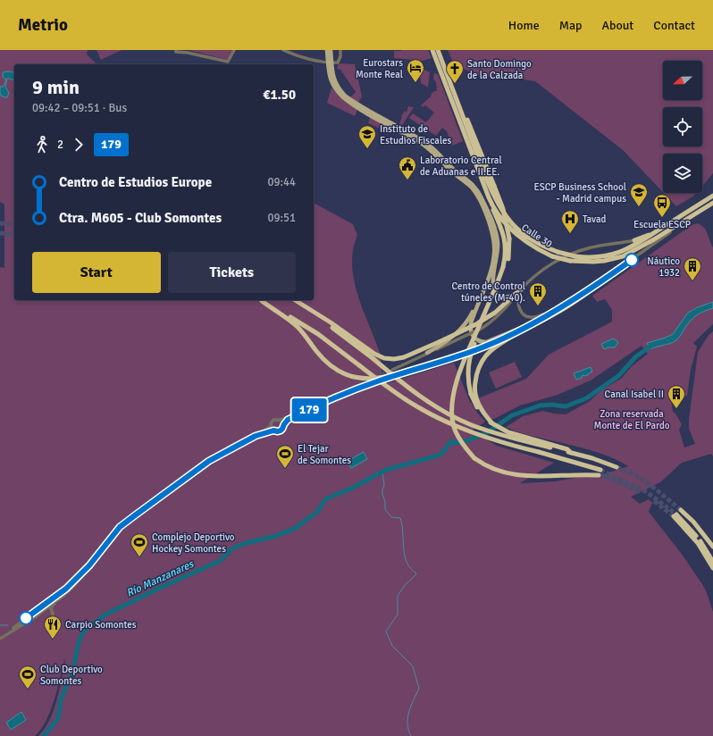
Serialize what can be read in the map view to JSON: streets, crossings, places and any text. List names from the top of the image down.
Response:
{
  "streets": {
    "highway": ["Calle 30"]
  },
  "water": ["Río Manzanares"],
  "parks": ["Zona reservada Monte de El Pardo"],
  "places": {
    "hotel": ["Eurostars Monte Real"],
    "church": ["Santo Domingo de la Calzada"],
    "school or university": ["Instituto de Estudios Fiscales", "ESCP Business School - Madrid campus"],
    "public building": ["Laboratorio Central de Aduanas e II.EE."],
    "bus stop": ["Escuela ESCP"],
    "hospital": ["Tavad"],
    "building": ["Náutico 1932", "Centro de Control túneles (M-40).", "Canal Isabel II"],
    "sports": ["El Tejar de Somontes", "Complejo Deportivo Hockey Somontes", "Club Deportivo Somontes"],
    "restaurant": ["Carpio Somontes"]
  },
  "lines": ["bus line 179"],
  "north": "left",
  "page": {
    "header": "Metrio",
    "nav": [
      "Home",
      "Map",
      "About",
      "Contact"
    ],
    "on_map": "179",
    "heading": ["9 min", "09:42 – 09:51 · Bus", "€1.50"],
    "legs": ["2", "179"],
    "list": [
      {
        "name": "Centro de Estudios Europe",
        "value": "09:44"
      },
      {
        "name": "Ctra. M605 - Club Somontes",
        "value": "09:51"
      }
    ],
    "buttons": ["Start", "Tickets"]
  }
}
